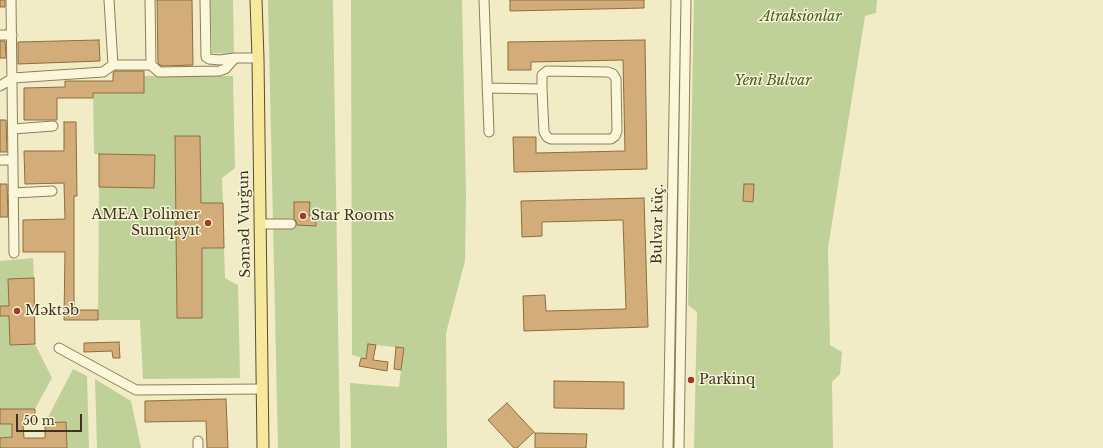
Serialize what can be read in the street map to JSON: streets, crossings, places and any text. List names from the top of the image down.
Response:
{
  "streets": {
    "main road": ["Səməd Vurğun"],
    "street": ["Bulvar küç."]
  },
  "parks": ["Atraksionlar", "Yeni Bulvar"],
  "places": [
    "Star Rooms",
    "AMEA Polimer Sumqayıt",
    "Məktəb",
    "Parkinq"
  ],
  "scale_bar": "50 m"
}
